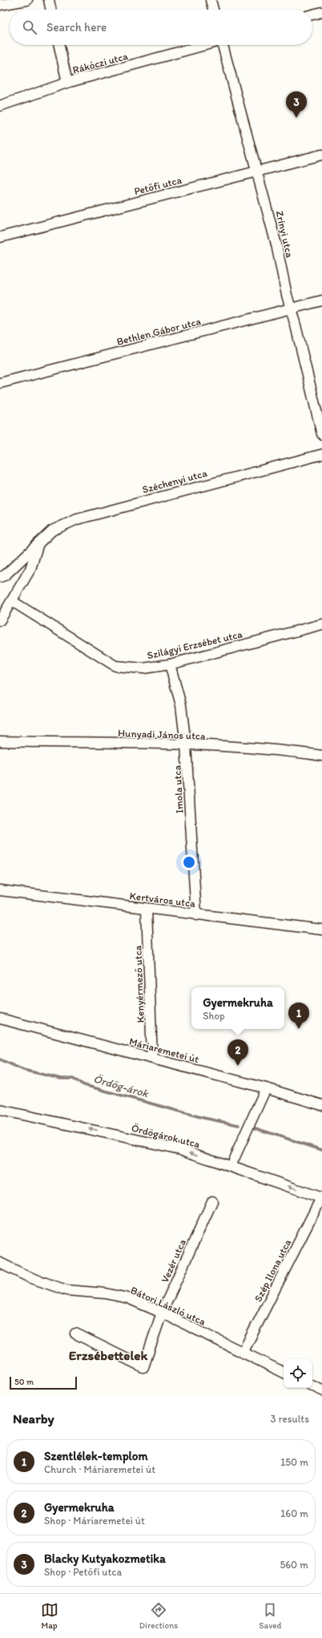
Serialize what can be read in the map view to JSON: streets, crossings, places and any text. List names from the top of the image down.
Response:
{
  "streets": {
    "street": [
      "Rákóczi utca",
      "Petőfi utca",
      "Zrínyi utca",
      "Bethlen Gábor utca",
      "Széchenyi utca",
      "Szilágyi Erzsébet utca",
      "Hunyadi János utca",
      "Imola utca",
      "Kertváros utca",
      "Kenyérmező utca",
      "Máriaremetei út",
      "Ördögárok utca",
      "Vezér utca",
      "Szép Ilona utca",
      "Bátori László utca"
    ]
  },
  "crossings": [
    ["Petőfi utca", "Zrínyi utca"],
    ["Zrínyi utca", "Bethlen Gábor utca"],
    ["Szilágyi Erzsébet utca", "Imola utca"],
    ["Hunyadi János utca", "Imola utca"],
    ["Imola utca", "Kertváros utca"],
    ["Kertváros utca", "Kenyérmező utca"],
    ["Kenyérmező utca", "Máriaremetei út"],
    ["Ördögárok utca", "Szép Ilona utca"],
    ["Vezér utca", "Bátori László utca"],
    ["Szép Ilona utca", "Bátori László utca"]
  ],
  "one_way": ["Ördögárok utca"],
  "districts": ["Erzsébettelek"],
  "water": ["Ördög-árok"],
  "scale_bar": "50 m",
  "page": {
    "search": "Search here",
    "pins": ["3", "1", "2"],
    "popup": ["Gyermekruha", "Shop"],
    "scale": "50 m",
    "heading": ["Nearby", "3 results"],
    "list": [
      {
        "mark": "1",
        "name": "Szentlélek-templom",
        "note": "Church · Máriaremetei út",
        "value": "150 m"
      },
      {
        "mark": "2",
        "name": "Gyermekruha",
        "note": "Shop · Máriaremetei út",
        "value": "160 m"
      },
      {
        "mark": "3",
        "name": "Blacky Kutyakozmetika",
        "note": "Shop · Petőfi utca",
        "value": "560 m"
      }
    ],
    "nav": ["Map", "Directions", "Saved"]
  }
}
